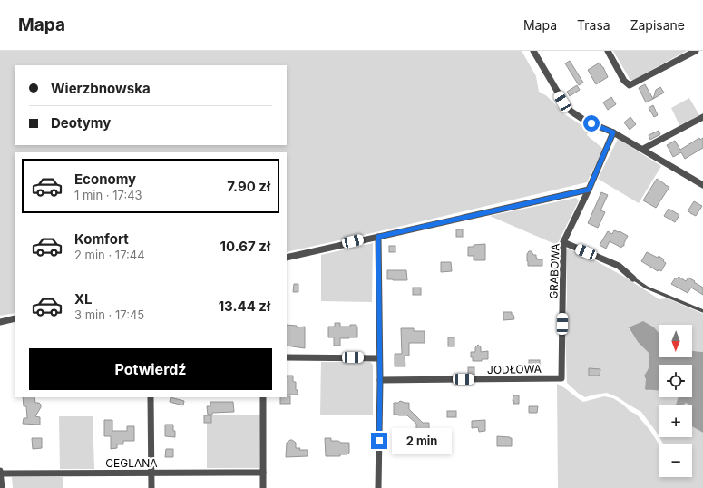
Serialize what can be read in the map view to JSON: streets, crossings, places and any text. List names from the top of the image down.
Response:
{
  "streets": {
    "street": ["GRABOWA", "JODŁOWA", "CEGLANA"]
  },
  "crossings": [
    ["GRABOWA", "JODŁOWA"]
  ],
  "north": "bottom",
  "page": {
    "header": "Mapa",
    "nav": ["Mapa", "Trasa", "Zapisane"],
    "banner": ["Wierzbnowska", "Deotymy"],
    "list": [
      {
        "name": "Economy",
        "note": "1 min · 17:43",
        "value": "7.90 zł"
      },
      {
        "name": "Komfort",
        "note": "2 min · 17:44",
        "value": "10.67 zł"
      },
      {
        "name": "XL",
        "note": "3 min · 17:45",
        "value": "13.44 zł"
      }
    ],
    "map_buttons": ["+", "−"],
    "buttons": "Potwierdź",
    "bubble": "2 min"
  }
}
